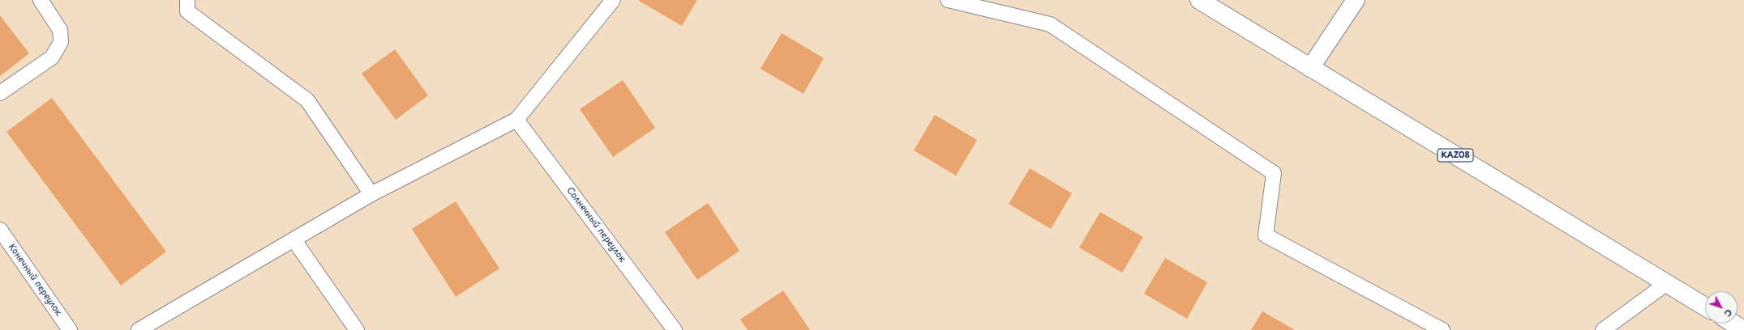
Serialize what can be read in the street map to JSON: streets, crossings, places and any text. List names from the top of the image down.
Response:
{
  "streets": {
    "main road": ["KAZ08"],
    "lane": ["Солнечный переулок", "Конечный переулок"]
  },
  "north": "bottom right"
}
